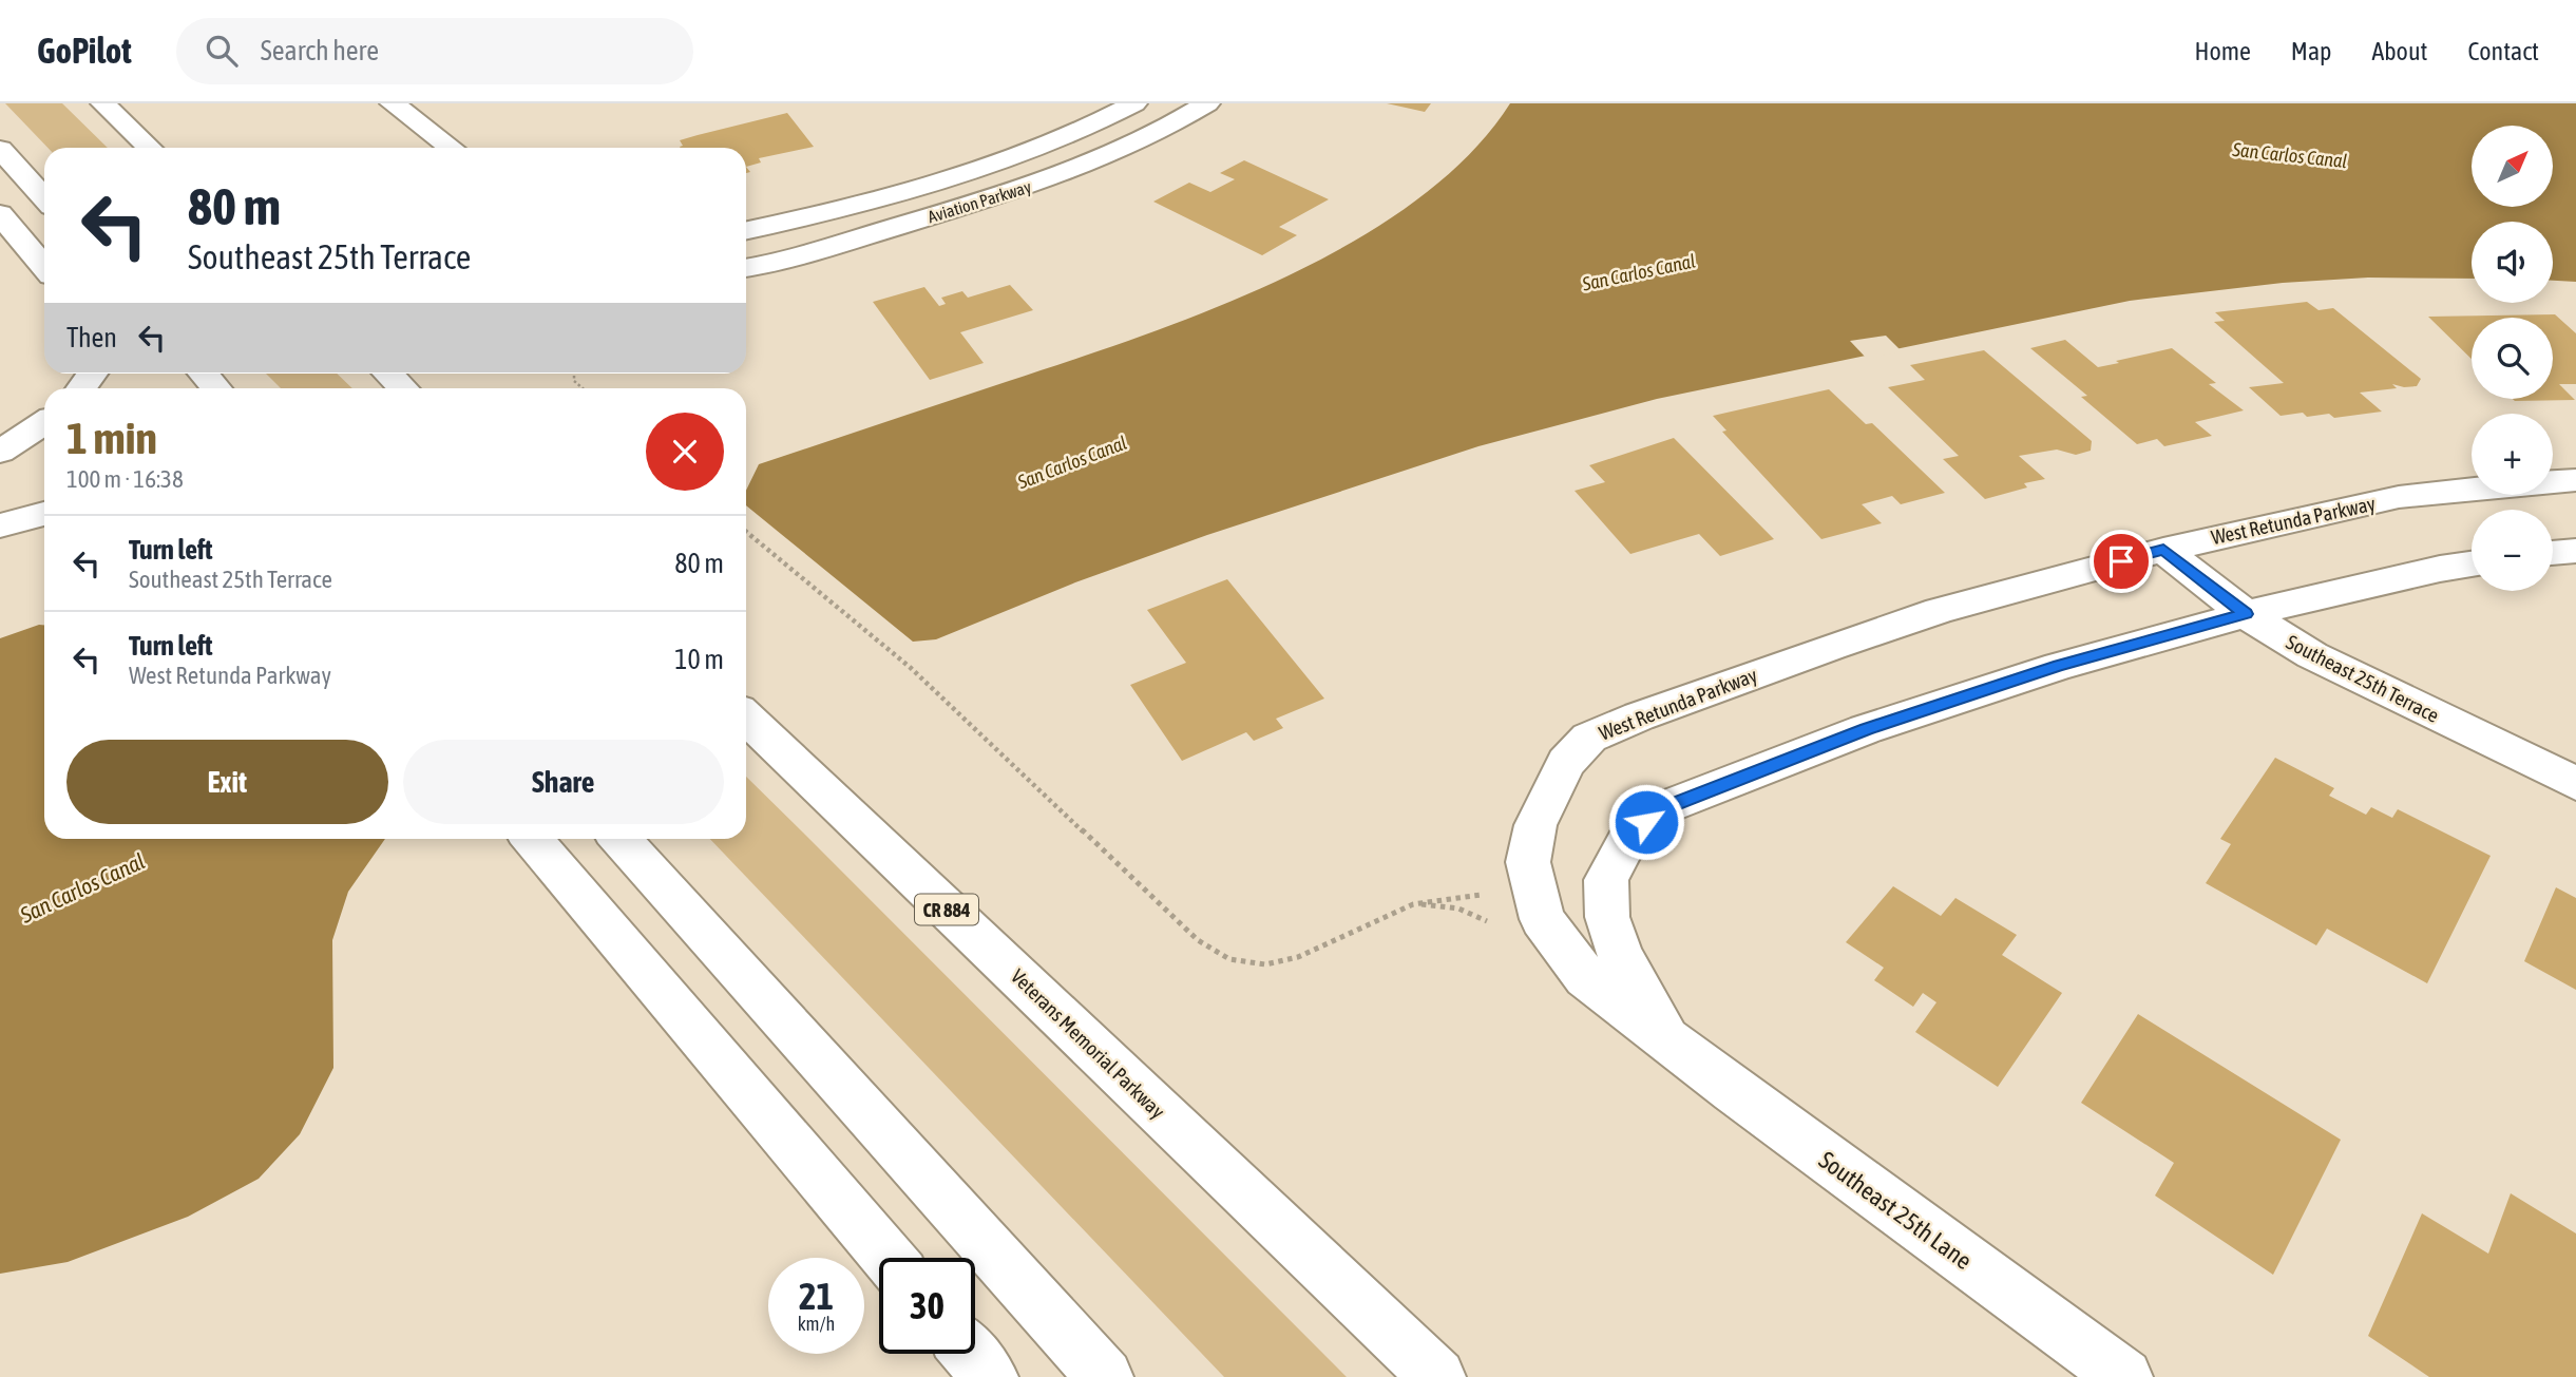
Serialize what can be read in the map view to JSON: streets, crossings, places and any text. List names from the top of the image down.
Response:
{
  "streets": {
    "main road": [
      "Aviation Parkway",
      "West Retunda Parkway",
      "Southeast 25th Terrace",
      "CR 884",
      "Veterans Memorial Parkway",
      "Southeast 25th Lane"
    ]
  },
  "crossings": [
    ["West Retunda Parkway", "Southeast 25th Terrace"],
    ["West Retunda Parkway", "Southeast 25th Lane"]
  ],
  "water": ["San Carlos Canal"],
  "north": "top right",
  "page": {
    "header": "GoPilot",
    "search": "Search here",
    "nav": [
      "Home",
      "Map",
      "About",
      "Contact"
    ],
    "map_buttons": ["+", "−"],
    "turn": ["80 m", "Southeast 25th Terrace"],
    "then": "Then",
    "heading": ["1 min", "100 m · 16:38"],
    "list": [
      {
        "name": "Turn left",
        "note": "Southeast 25th Terrace",
        "value": "80 m"
      },
      {
        "name": "Turn left",
        "note": "West Retunda Parkway",
        "value": "10 m"
      }
    ],
    "buttons": ["Exit", "Share"],
    "speed": "21 km/h",
    "limit": "30"
  }
}
